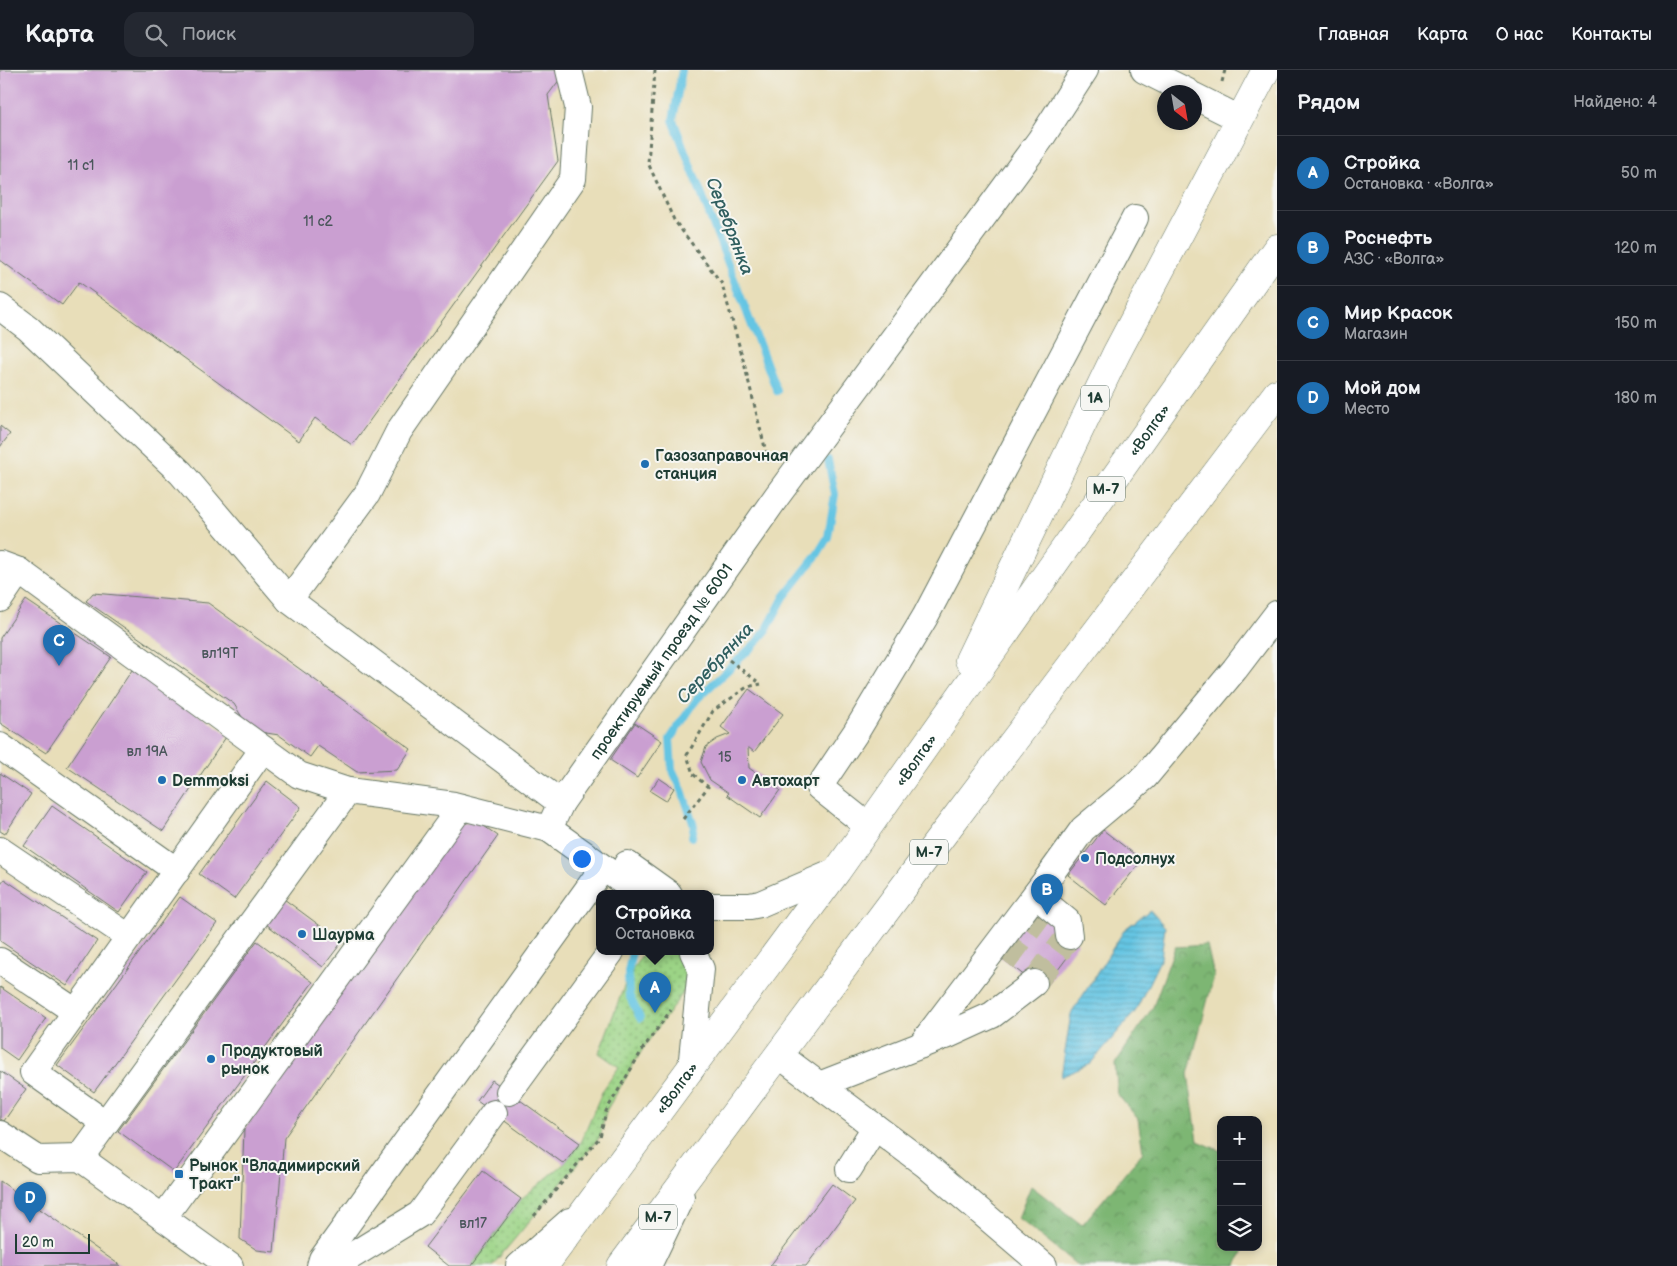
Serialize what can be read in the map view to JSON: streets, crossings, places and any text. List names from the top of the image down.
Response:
{
  "streets": {
    "highway": ["1A", "«Волга»", "М-7"],
    "street": ["проектируемый проезд № 6001"]
  },
  "crossings": [
    ["1A", "«Волга»"]
  ],
  "water": ["Серебрянка"],
  "places": {
    "other": [
      "Газозаправочная станция",
      "Demmoksi",
      "Автохарт",
      "Подсолнух",
      "Шаурма",
      "Продуктовый рынок"
    ],
    "transit": ["Рынок \"Владимирский Тракт\""]
  },
  "house_numbers": [
    "11 с1",
    "11 с2",
    "вл19Т",
    "вл 19А",
    "15",
    "вл17"
  ],
  "scale_bar": "20 m",
  "north": "bottom right",
  "page": {
    "header": "Карта",
    "search": "Поиск",
    "nav": [
      "Главная",
      "Карта",
      "О нас",
      "Контакты"
    ],
    "heading": ["Рядом", "Найдено: 4"],
    "list": [
      {
        "mark": "A",
        "name": "Стройка",
        "note": "Остановка · «Волга»",
        "value": "50 m"
      },
      {
        "mark": "B",
        "name": "Роснефть",
        "note": "АЗС · «Волга»",
        "value": "120 m"
      },
      {
        "mark": "C",
        "name": "Мир Красок",
        "note": "Магазин",
        "value": "150 m"
      },
      {
        "mark": "D",
        "name": "Мой дом",
        "note": "Место",
        "value": "180 m"
      }
    ],
    "pins": [
      "C",
      "B",
      "A",
      "D"
    ],
    "popup": ["Стройка", "Остановка"],
    "map_buttons": ["+", "−"],
    "scale": "20 m"
  }
}
